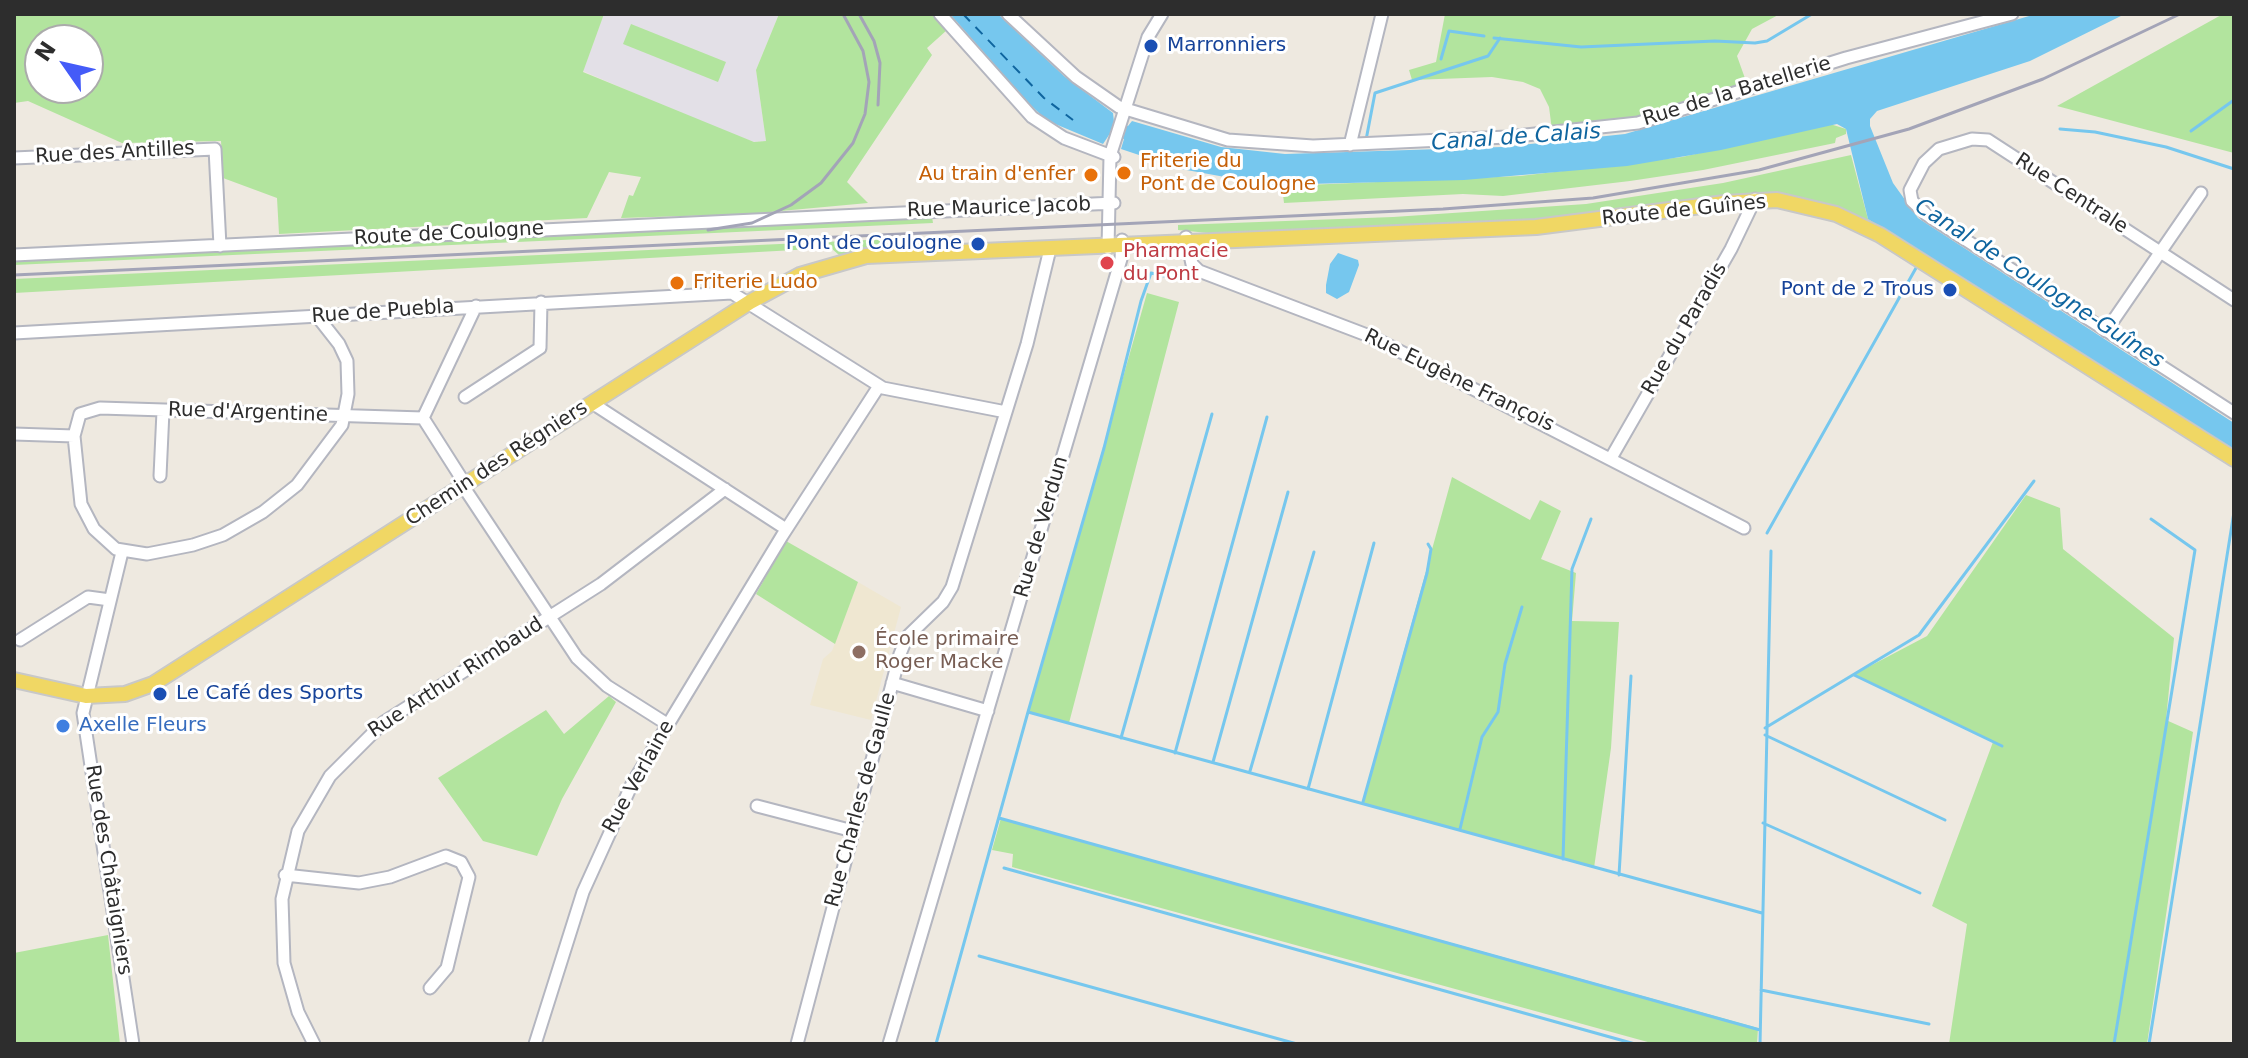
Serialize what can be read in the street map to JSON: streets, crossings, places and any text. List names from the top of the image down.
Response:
{
  "streets": {
    "main road": ["Route de Guînes", "Chemin des Régniers"],
    "street": [
      "Rue de la Batellerie",
      "Rue des Antilles",
      "Rue Centrale",
      "Rue Maurice Jacob",
      "Route de Coulogne",
      "Rue de Puebla",
      "Rue du Paradis",
      "Rue Eugène François",
      "Rue d'Argentine",
      "Rue de Verdun",
      "Rue Arthur Rimbaud",
      "Rue Verlaine",
      "Rue Charles de Gaulle",
      "Rue des Châtaigniers"
    ]
  },
  "crossings": [
    ["Rue des Antilles", "Route de Coulogne"],
    ["Rue Maurice Jacob", "Route de Coulogne"],
    ["Rue Maurice Jacob", "Rue de Verdun"],
    ["Route de Guînes", "Rue du Paradis"],
    ["Route de Guînes", "Rue Eugène François"],
    ["Route de Guînes", "Chemin des Régniers"],
    ["Route de Guînes", "Rue de Verdun"],
    ["Rue de Puebla", "Chemin des Régniers"],
    ["Rue du Paradis", "Rue Eugène François"],
    ["Chemin des Régniers", "Rue de Verdun"],
    ["Chemin des Régniers", "Rue Charles de Gaulle"],
    ["Chemin des Régniers", "Rue des Châtaigniers"]
  ],
  "water": ["Canal de Calais", "Canal de Coulogne-Guînes"],
  "places": [
    "Marronniers",
    "Friterie du Pont de Coulogne",
    "Au train d'enfer",
    "Pont de Coulogne",
    "Pharmacie du Pont",
    "Friterie Ludo",
    "Pont de 2 Trous",
    "École primaire Roger Macke",
    "Le Café des Sports",
    "Axelle Fleurs"
  ],
  "north": "top left"
}
